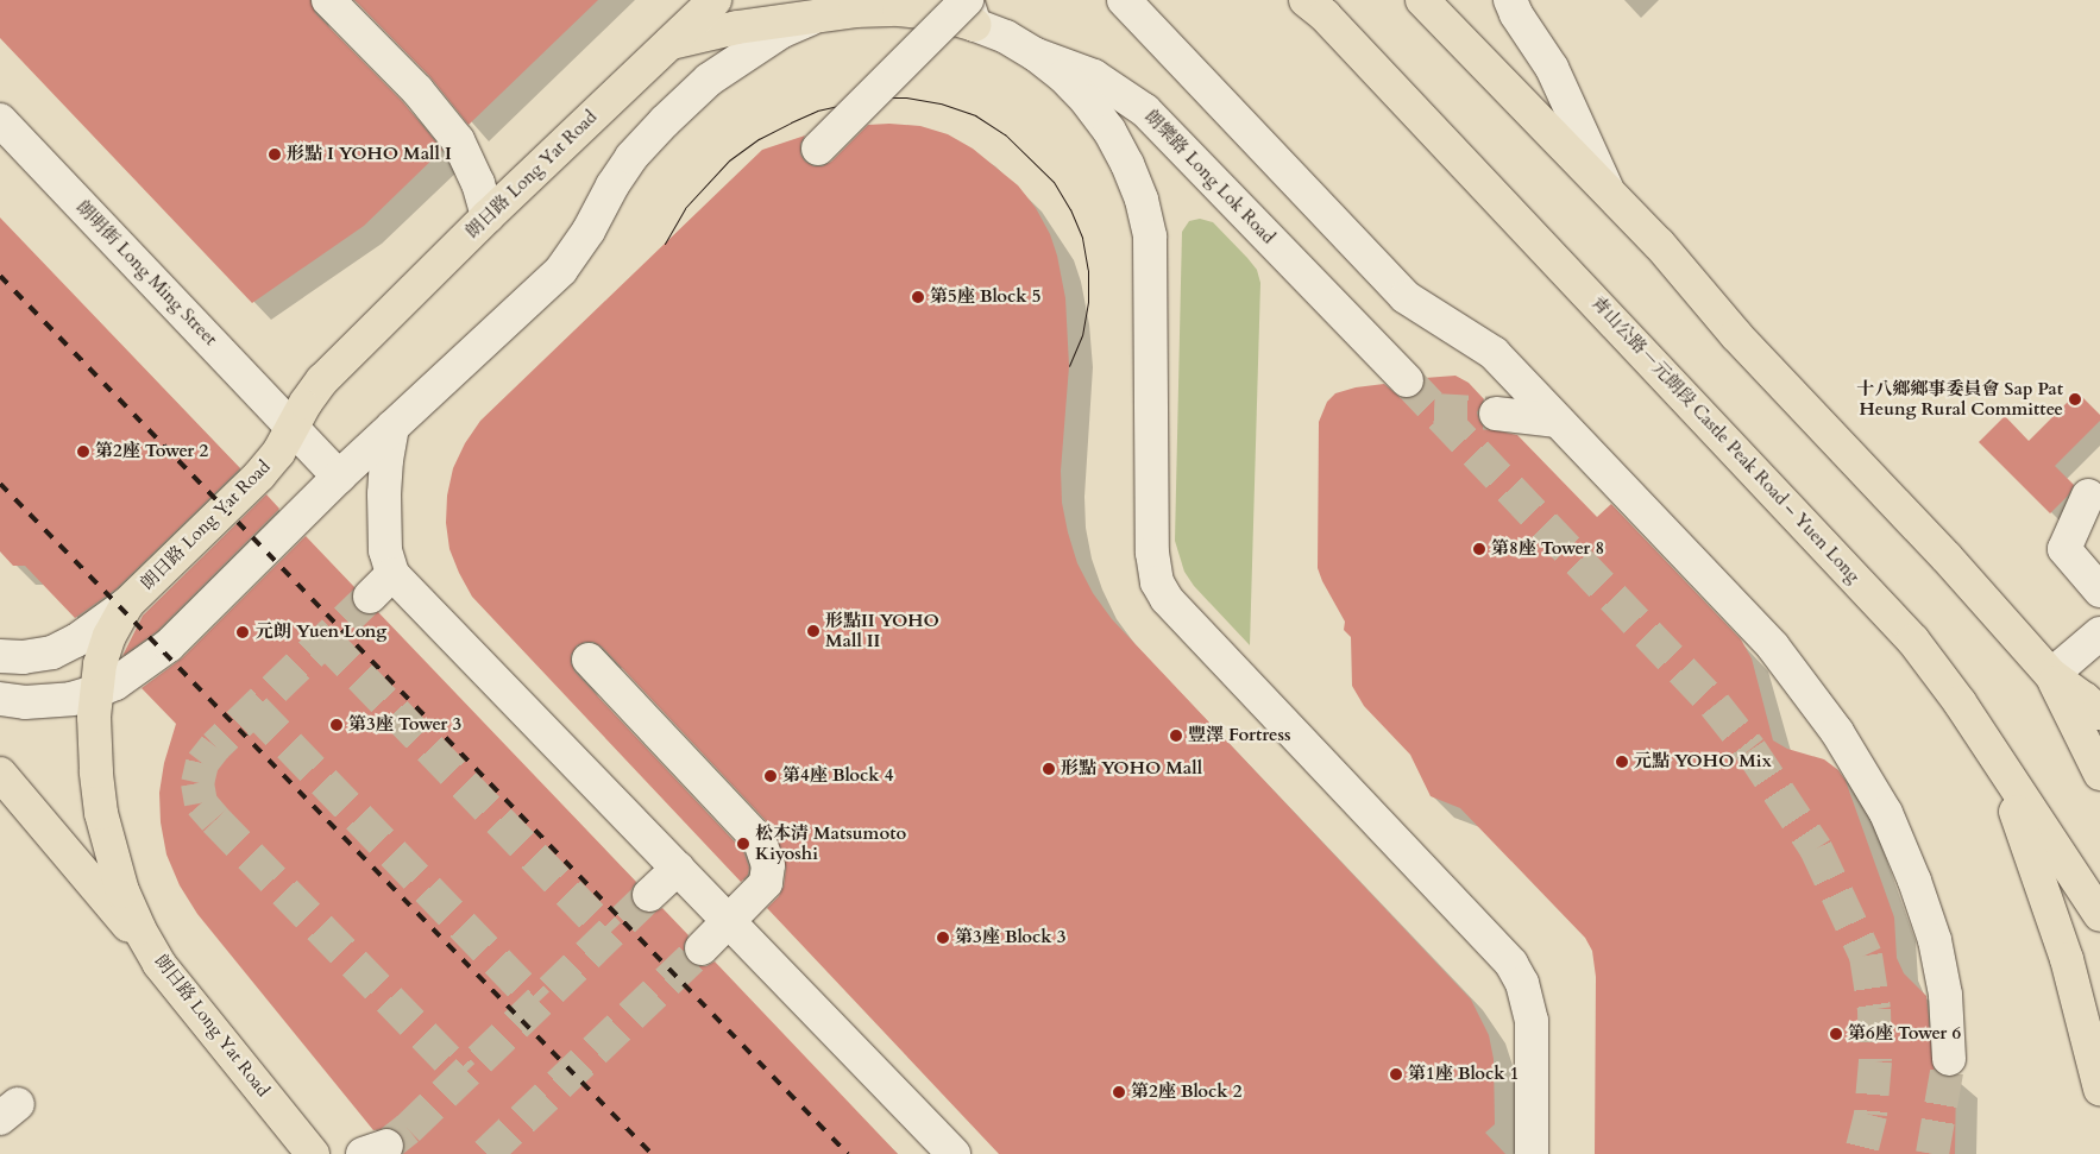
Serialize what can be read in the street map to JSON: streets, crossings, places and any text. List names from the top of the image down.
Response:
{
  "streets": {
    "main road": ["朗日路 Long Yat Road", "青山公路－元朗段 Castle Peak Road – Yuen Long"],
    "street": ["朗樂路 Long Lok Road", "朗明街 Long Ming Street"]
  },
  "crossings": [
    ["朗日路 Long Yat Road", "朗明街 Long Ming Street"]
  ],
  "places": [
    "形點 I YOHO Mall I",
    "第5座 Block 5",
    "十八鄉鄉事委員會 Sap Pat Heung Rural Committee",
    "第2座 Tower 2",
    "第8座 Tower 8",
    "形點II YOHO Mall II",
    "元朗 Yuen Long",
    "第3座 Tower 3",
    "豐澤 Fortress",
    "元點 YOHO Mix",
    "形點 YOHO Mall",
    "第4座 Block 4",
    "松本清 Matsumoto Kiyoshi",
    "第3座 Block 3",
    "第6座 Tower 6",
    "第1座 Block 1",
    "第2座 Block 2"
  ]
}
